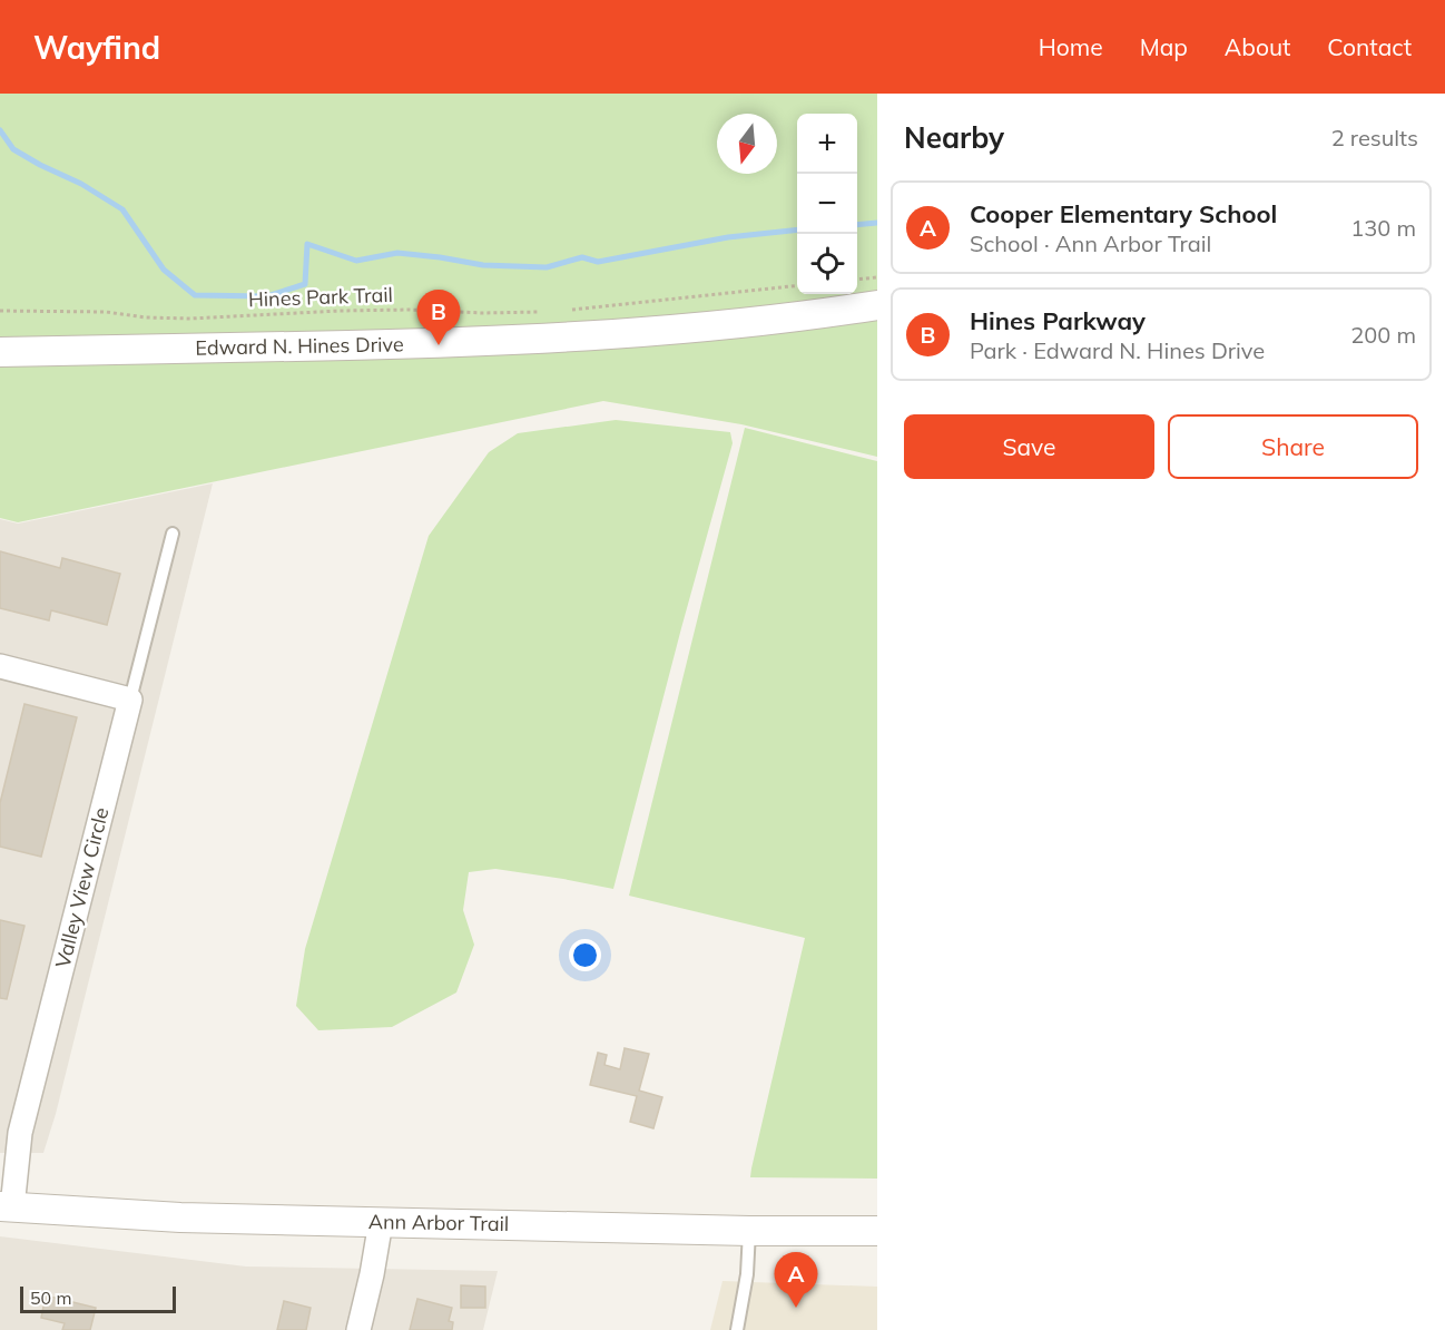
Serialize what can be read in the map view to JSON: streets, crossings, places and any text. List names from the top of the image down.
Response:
{
  "streets": {
    "street": ["Edward N. Hines Drive", "Valley View Circle", "Ann Arbor Trail"],
    "path": ["Hines Park Trail"]
  },
  "crossings": [
    ["Valley View Circle", "Ann Arbor Trail"]
  ],
  "scale_bar": "50 m",
  "north": "bottom",
  "page": {
    "header": "Wayfind",
    "nav": [
      "Home",
      "Map",
      "About",
      "Contact"
    ],
    "heading": ["Nearby", "2 results"],
    "map_buttons": ["+", "−"],
    "list": [
      {
        "mark": "A",
        "name": "Cooper Elementary School",
        "note": "School · Ann Arbor Trail",
        "value": "130 m"
      },
      {
        "mark": "B",
        "name": "Hines Parkway",
        "note": "Park · Edward N. Hines Drive",
        "value": "200 m"
      }
    ],
    "pins": ["B", "A"],
    "buttons": ["Save", "Share"],
    "scale": "50 m"
  }
}
